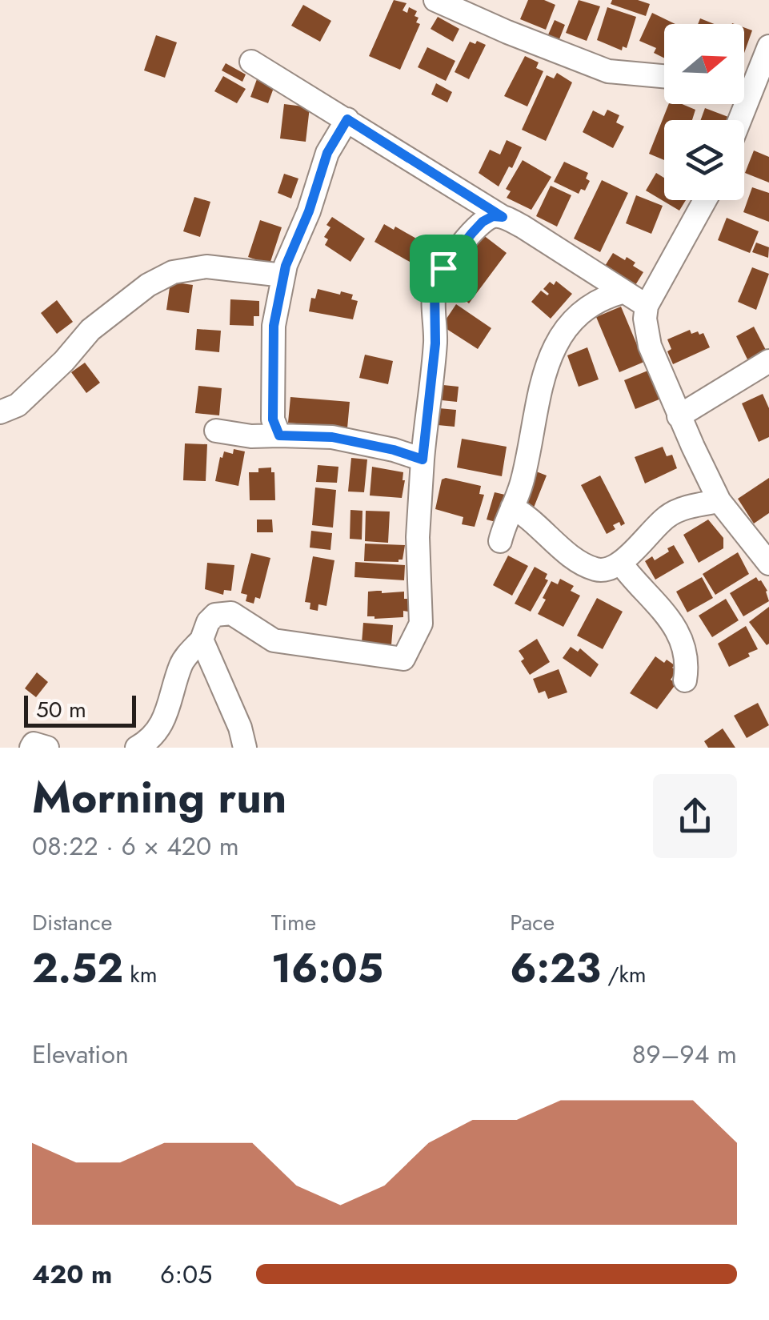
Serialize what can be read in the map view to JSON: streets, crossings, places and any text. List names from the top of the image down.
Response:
{
  "scale_bar": "50 m",
  "north": "right",
  "page": {
    "scale": "50 m",
    "heading": ["Morning run", "08:22 · 6 × 420 m"],
    "stats": [
      ["Distance", "2.52 km"],
      ["Time", "16:05"],
      ["Pace", "6:23 /km"]
    ],
    "chart": ["Elevation", "89–94 m"],
    "list": [
      {
        "name": "420 m",
        "note": "6:05"
      }
    ]
  }
}
